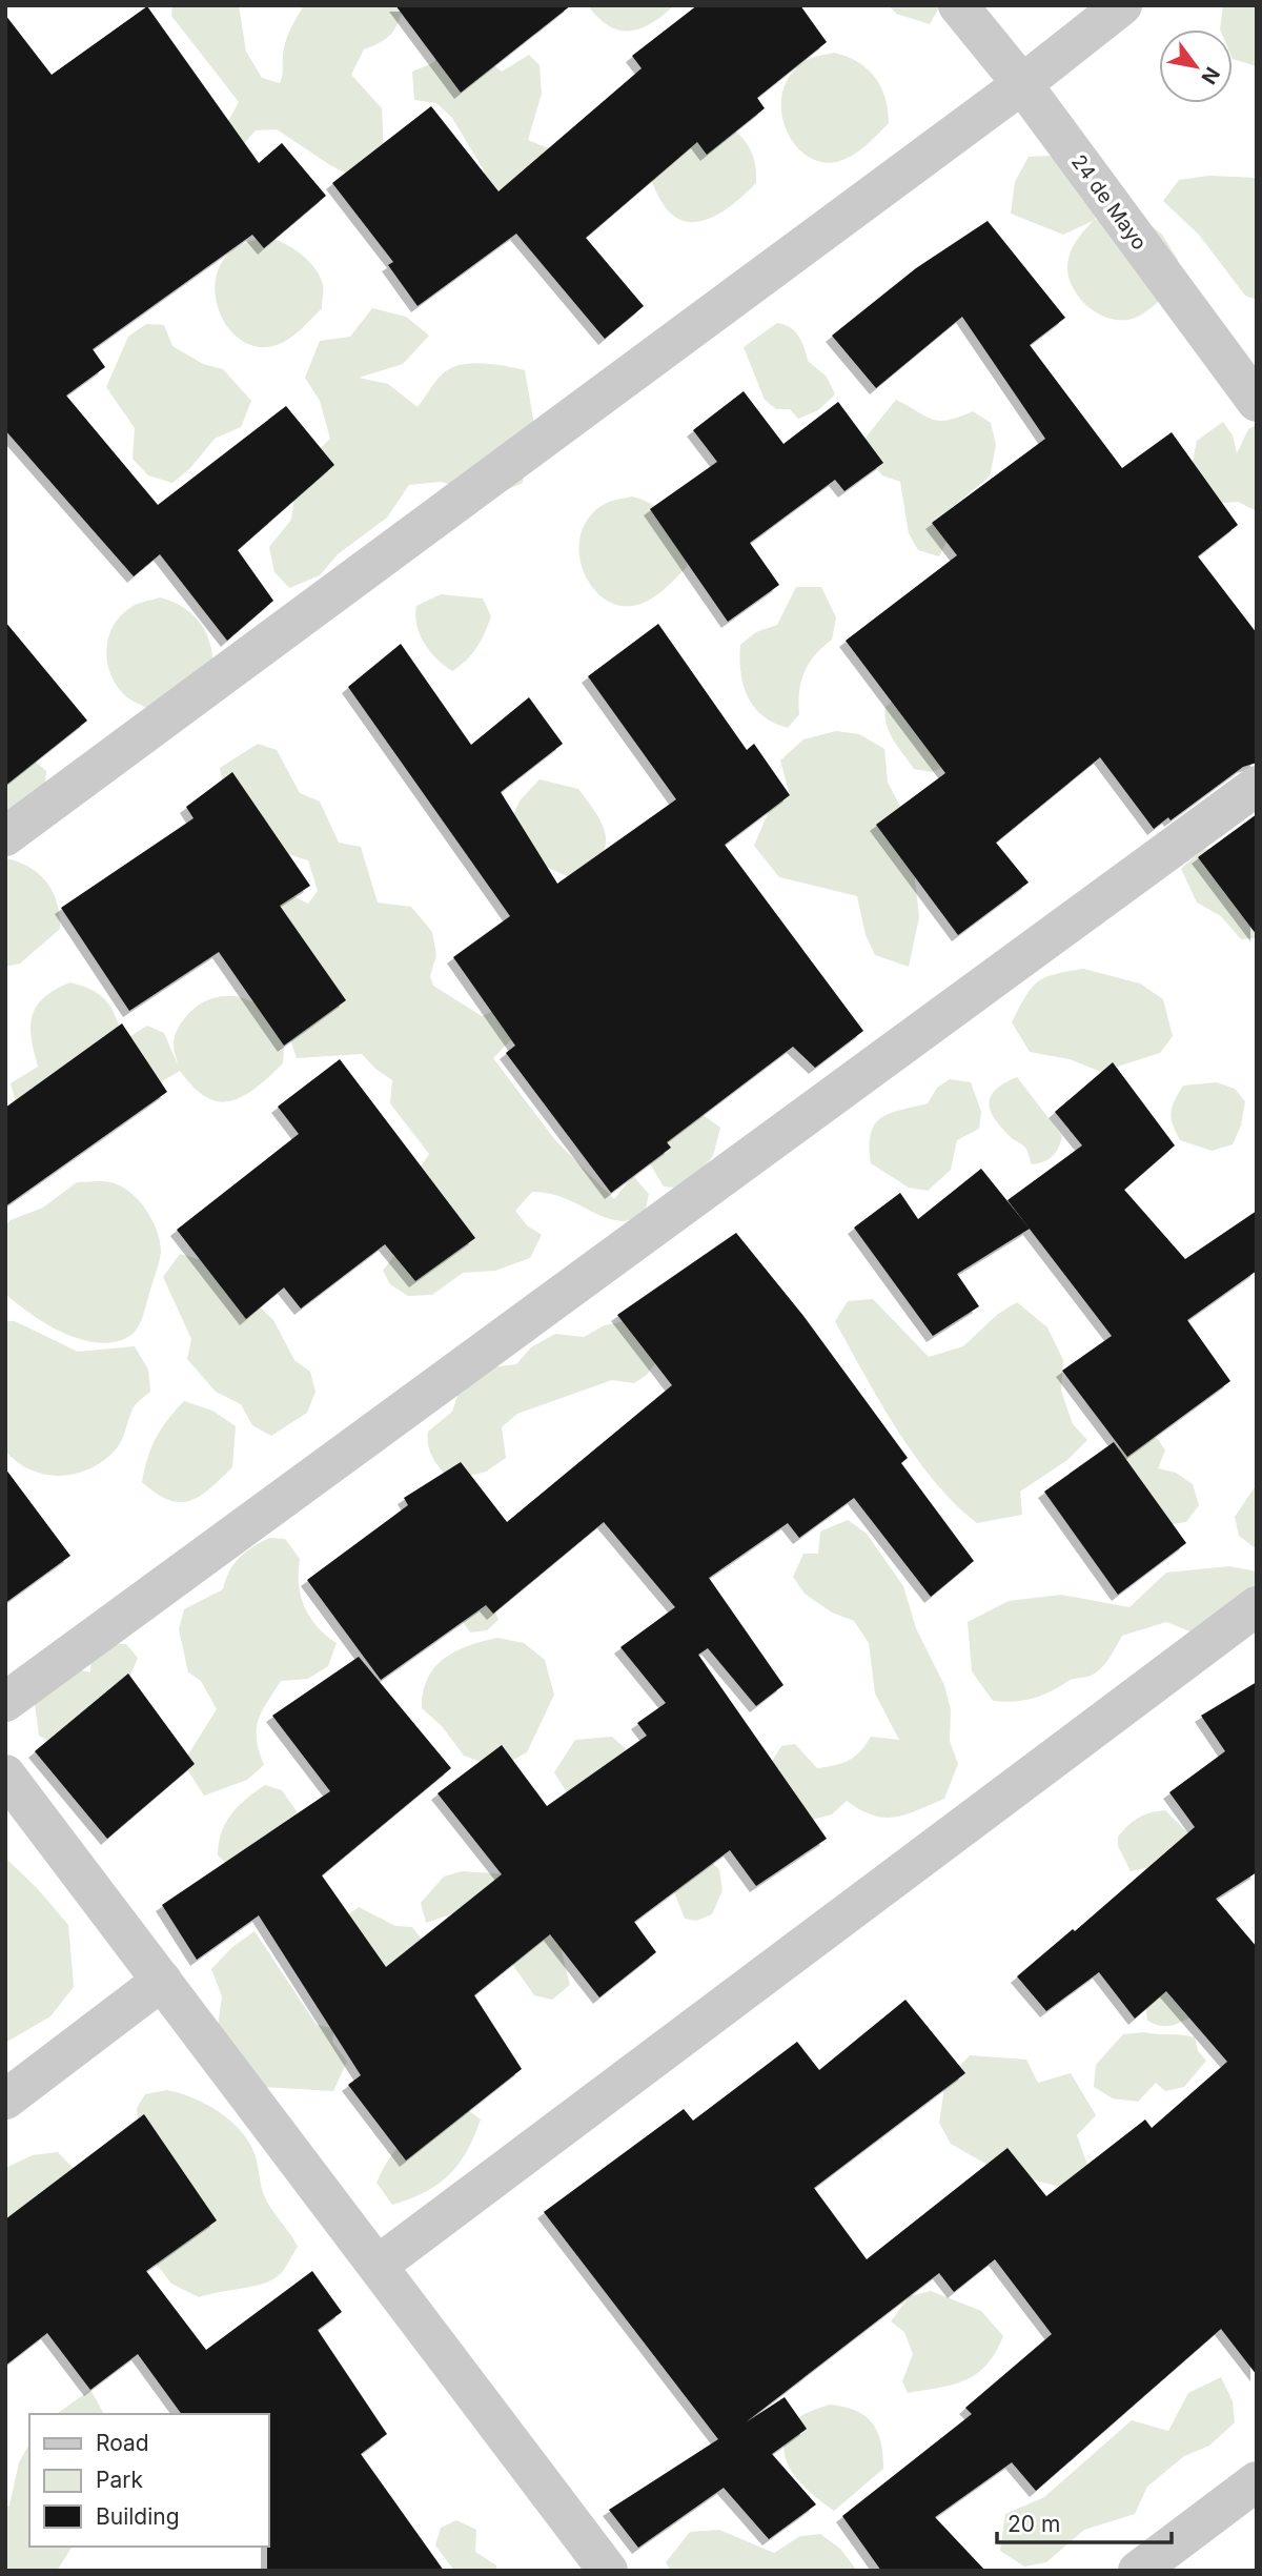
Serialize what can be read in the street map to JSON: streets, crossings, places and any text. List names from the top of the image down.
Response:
{
  "streets": {
    "street": ["24 de Mayo"]
  },
  "legend": ["Road", "Park", "Building"],
  "scale_bar": "20 m",
  "north": "bottom right"
}
